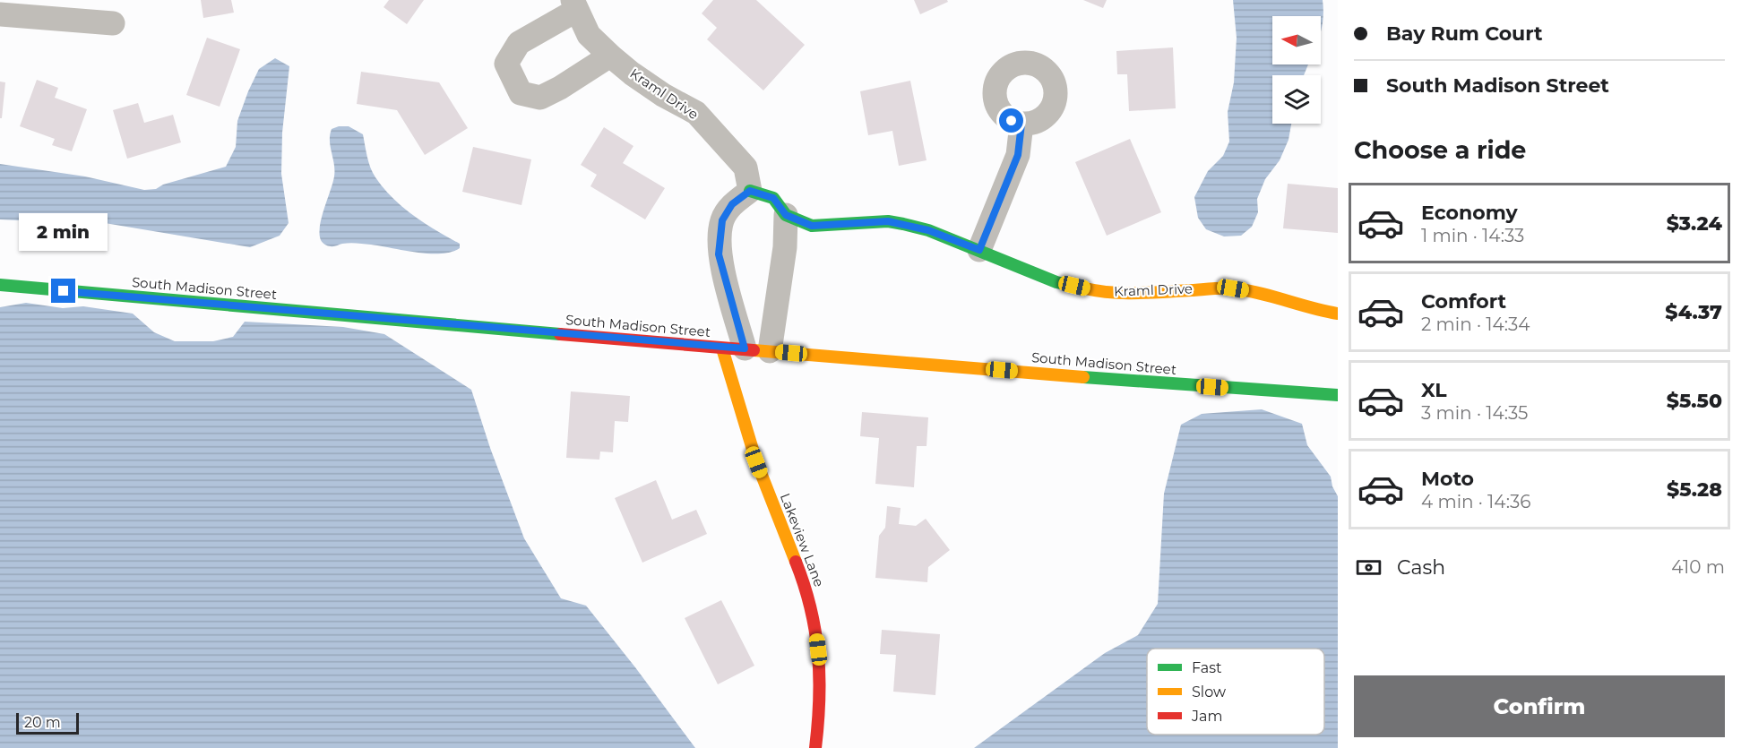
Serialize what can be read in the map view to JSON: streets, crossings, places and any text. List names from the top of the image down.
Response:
{
  "streets": {
    "street": ["Kraml Drive", "South Madison Street", "Lakeview Lane"]
  },
  "crossings": [
    ["South Madison Street", "Lakeview Lane"]
  ],
  "legend": ["Fast", "Slow", "Jam"],
  "scale_bar": "20 m",
  "north": "left",
  "page": {
    "banner": ["Bay Rum Court", "South Madison Street"],
    "heading": "Choose a ride",
    "list": [
      {
        "name": "Economy",
        "note": "1 min · 14:33",
        "value": "$3.24"
      },
      {
        "name": "Comfort",
        "note": "2 min · 14:34",
        "value": "$4.37"
      },
      {
        "name": "XL",
        "note": "3 min · 14:35",
        "value": "$5.50"
      },
      {
        "name": "Moto",
        "note": "4 min · 14:36",
        "value": "$5.28"
      }
    ],
    "bubble": "2 min",
    "pay": ["Cash", "410 m"],
    "buttons": "Confirm",
    "scale": "20 m"
  }
}
